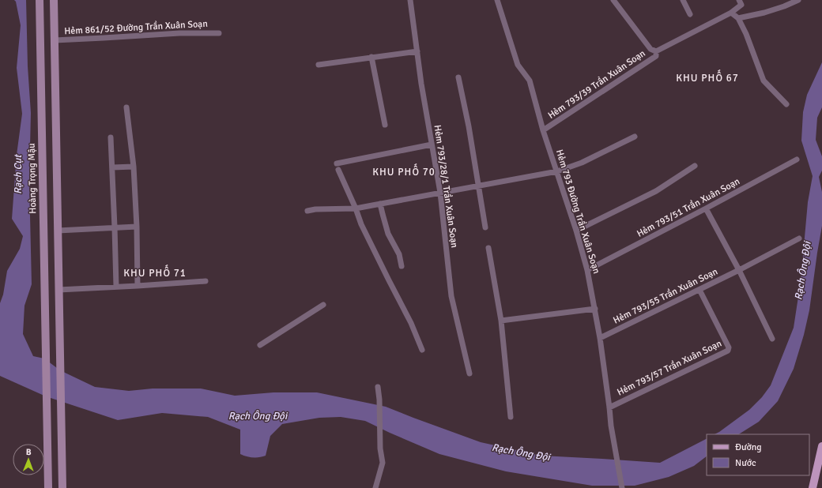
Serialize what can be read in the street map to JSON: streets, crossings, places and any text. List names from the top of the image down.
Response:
{
  "streets": {
    "main road": ["Hoàng Trọng Mậu"],
    "street": [
      "Hẻm 861/52 Đường Trần Xuân Soạn",
      "Hẻm 793/39 Trần Xuân Soạn",
      "Hẻm 793/28/1 Trần Xuân Soạn",
      "Hẻm 793/51 Trần Xuân Soạn",
      "Hẻm 793 Đường Trần Xuân Soạn",
      "Hẻm 793/55 Trần Xuân Soạn",
      "Hẻm 793/57 Trần Xuân Soạn"
    ]
  },
  "crossings": [
    ["Hẻm 793/39 Trần Xuân Soạn", "Hẻm 793 Đường Trần Xuân Soạn"],
    ["Hẻm 793/51 Trần Xuân Soạn", "Hẻm 793 Đường Trần Xuân Soạn"],
    ["Hẻm 793 Đường Trần Xuân Soạn", "Hẻm 793/55 Trần Xuân Soạn"],
    ["Hẻm 793 Đường Trần Xuân Soạn", "Hẻm 793/57 Trần Xuân Soạn"],
    ["Hẻm 793/55 Trần Xuân Soạn", "Hẻm 793/57 Trần Xuân Soạn"]
  ],
  "districts": ["KHU PHỐ 67", "KHU PHỐ 70", "KHU PHỐ 71"],
  "water": ["Rạch Cụt", "Rạch Ông Đội"],
  "legend": ["Đường", "Nước"],
  "north": "top"
}
